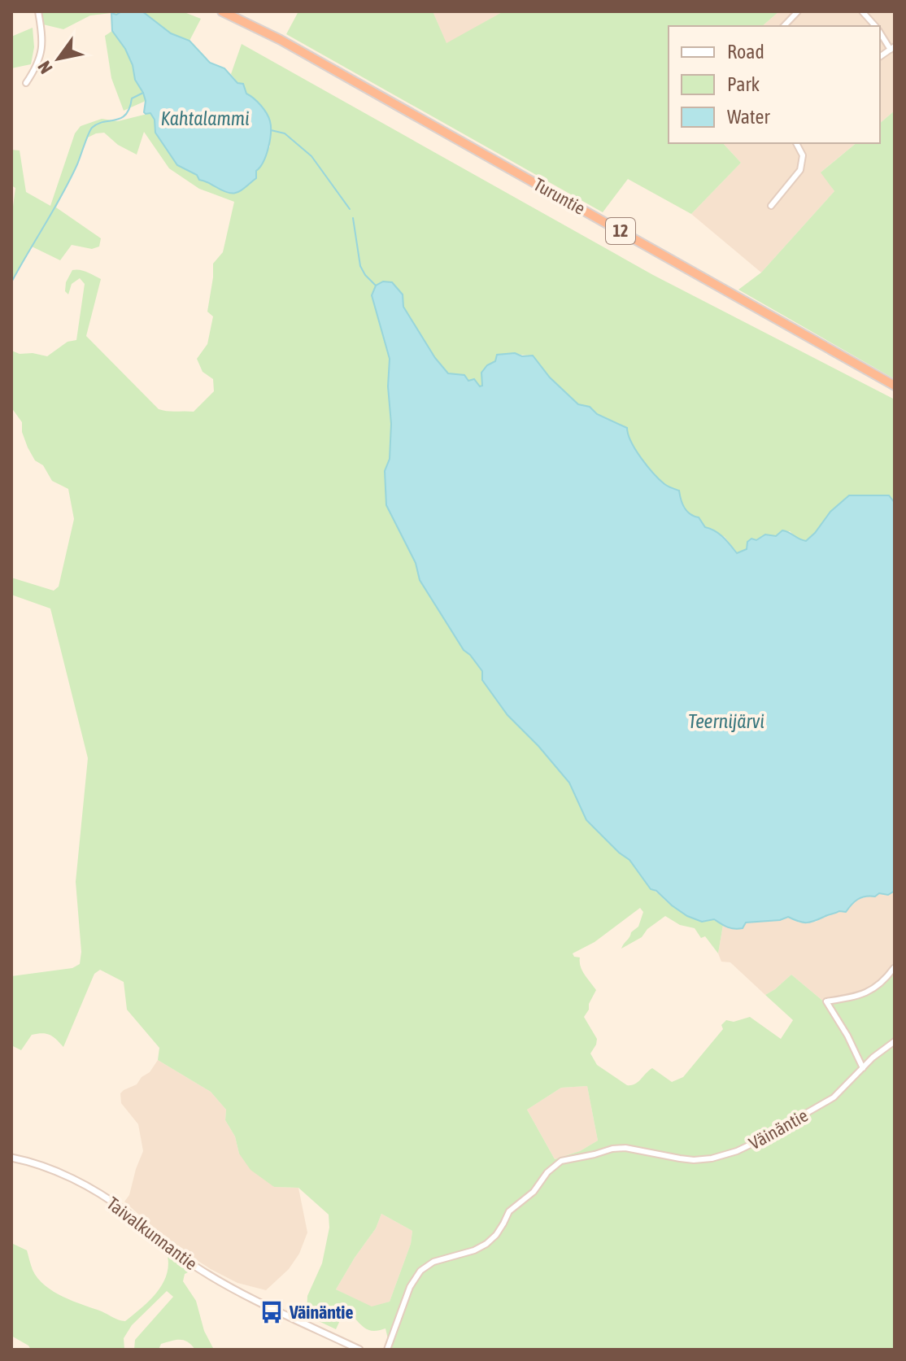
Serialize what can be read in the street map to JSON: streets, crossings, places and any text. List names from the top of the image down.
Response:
{
  "streets": {
    "highway": ["Turuntie", "12"],
    "street": ["Väinäntie", "Taivalkunnantie"]
  },
  "water": ["Kahtalammi", "Teernijärvi"],
  "places": {
    "bus stop": ["Väinäntie"]
  },
  "legend": ["Road", "Park", "Water"],
  "north": "bottom left"
}
